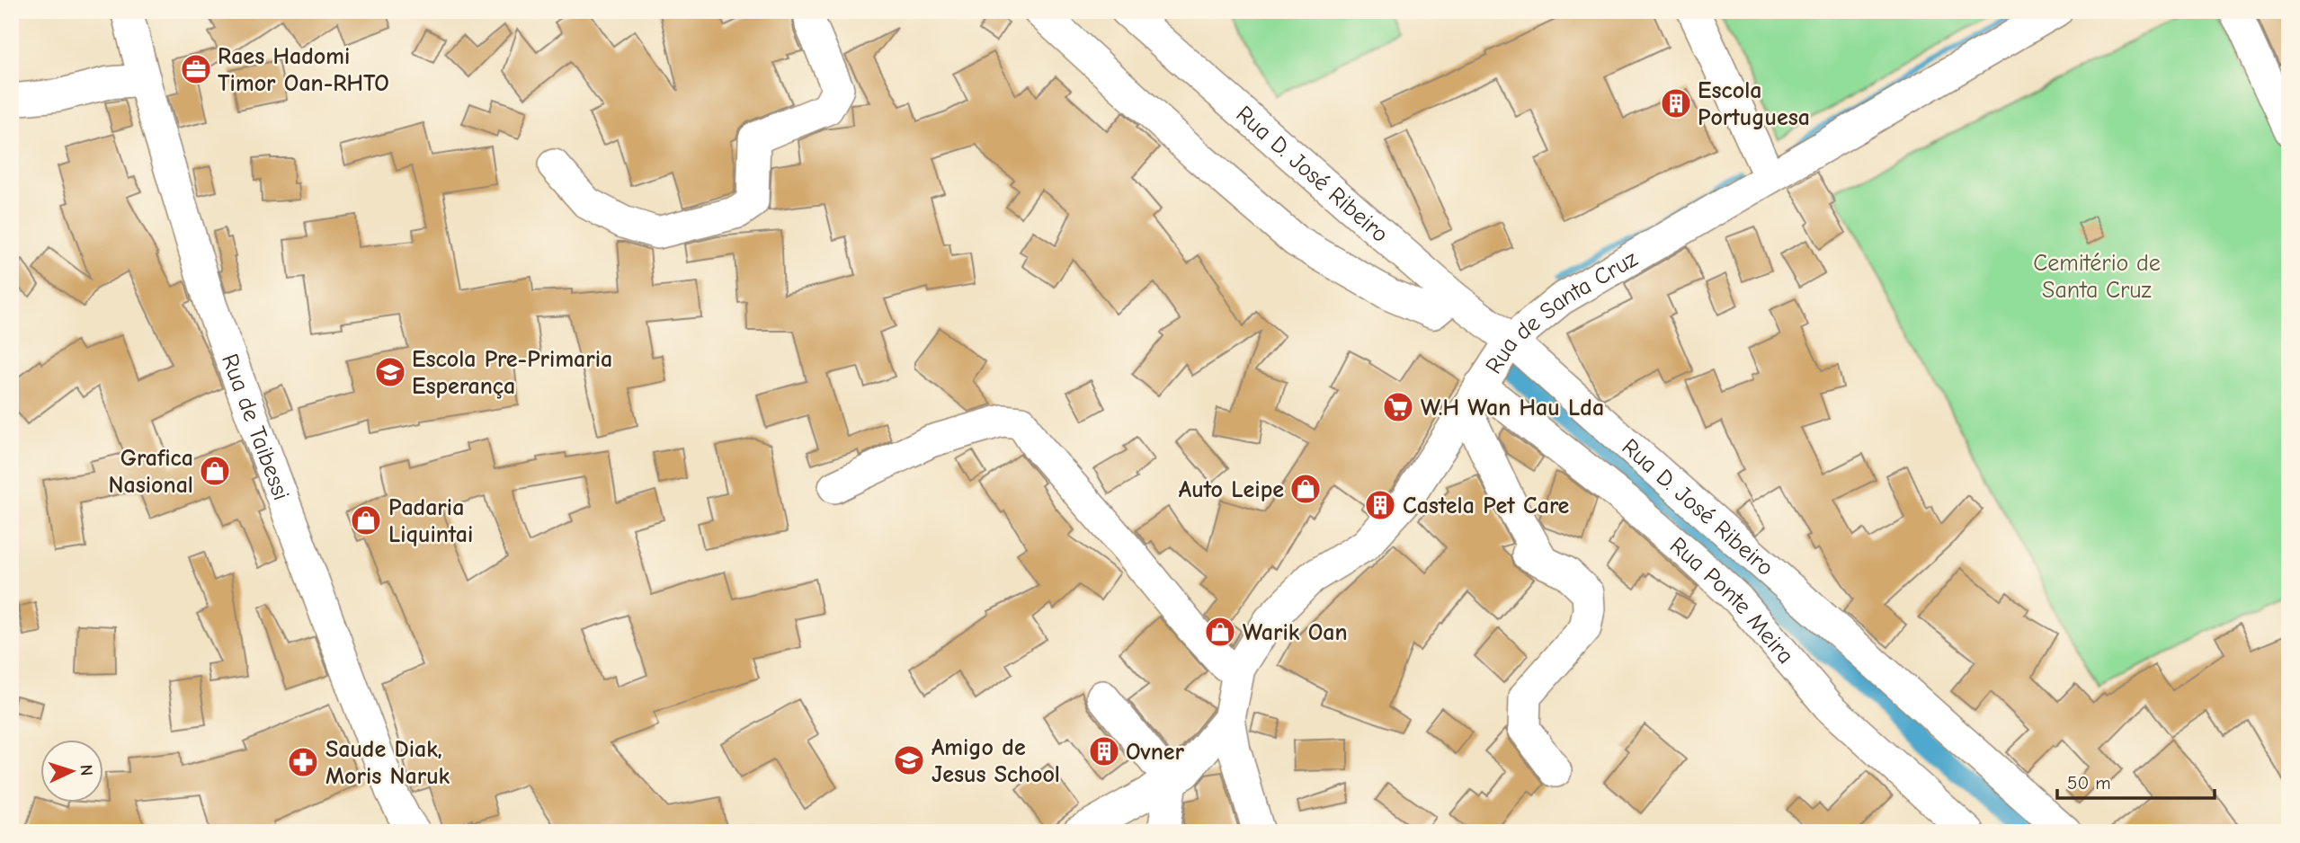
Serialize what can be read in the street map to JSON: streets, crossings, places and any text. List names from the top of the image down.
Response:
{
  "streets": {
    "street": [
      "Rua D. José Ribeiro",
      "Rua de Santa Cruz",
      "Rua de Taibessi",
      "Rua Ponte Meira"
    ]
  },
  "crossings": [
    ["Rua D. José Ribeiro", "Rua de Santa Cruz"],
    ["Rua de Santa Cruz", "Rua Ponte Meira"]
  ],
  "parks": ["Cemitério de Santa Cruz"],
  "places": {
    "office": ["Raes Hadomi Timor Oan-RHTO"],
    "building": ["Escola Portuguesa", "Castela Pet Care", "Ovner"],
    "school or university": ["Escola Pre-Primaria Esperança", "Amigo de Jesus School"],
    "supermarket": ["W.H Wan Hau Lda"],
    "shop": [
      "Grafica Nasional",
      "Auto Leipe",
      "Padaria Liquintai",
      "Warik Oan"
    ],
    "pharmacy": ["Saude Diak, Moris Naruk"]
  },
  "scale_bar": "50 m",
  "north": "right"
}
